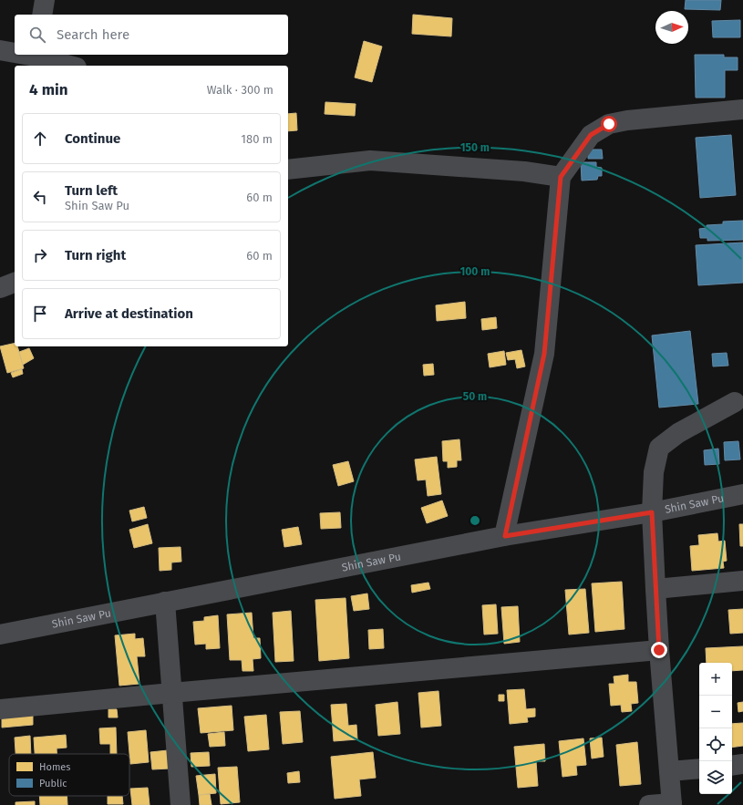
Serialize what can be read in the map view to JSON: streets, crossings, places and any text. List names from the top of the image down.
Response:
{
  "streets": {
    "street": ["Shin Saw Pu"]
  },
  "legend": ["Homes", "Public"],
  "north": "right",
  "page": {
    "search": "Search here",
    "heading": ["4 min", "Walk · 300 m"],
    "list": [
      ["Continue", "180 m"],
      ["Turn left", "Shin Saw Pu", "60 m"],
      ["Turn right", "60 m"],
      "Arrive at destination"
    ],
    "map_buttons": ["+", "−"]
  },
  "rings": ["150 m", "100 m", "50 m"]
}
